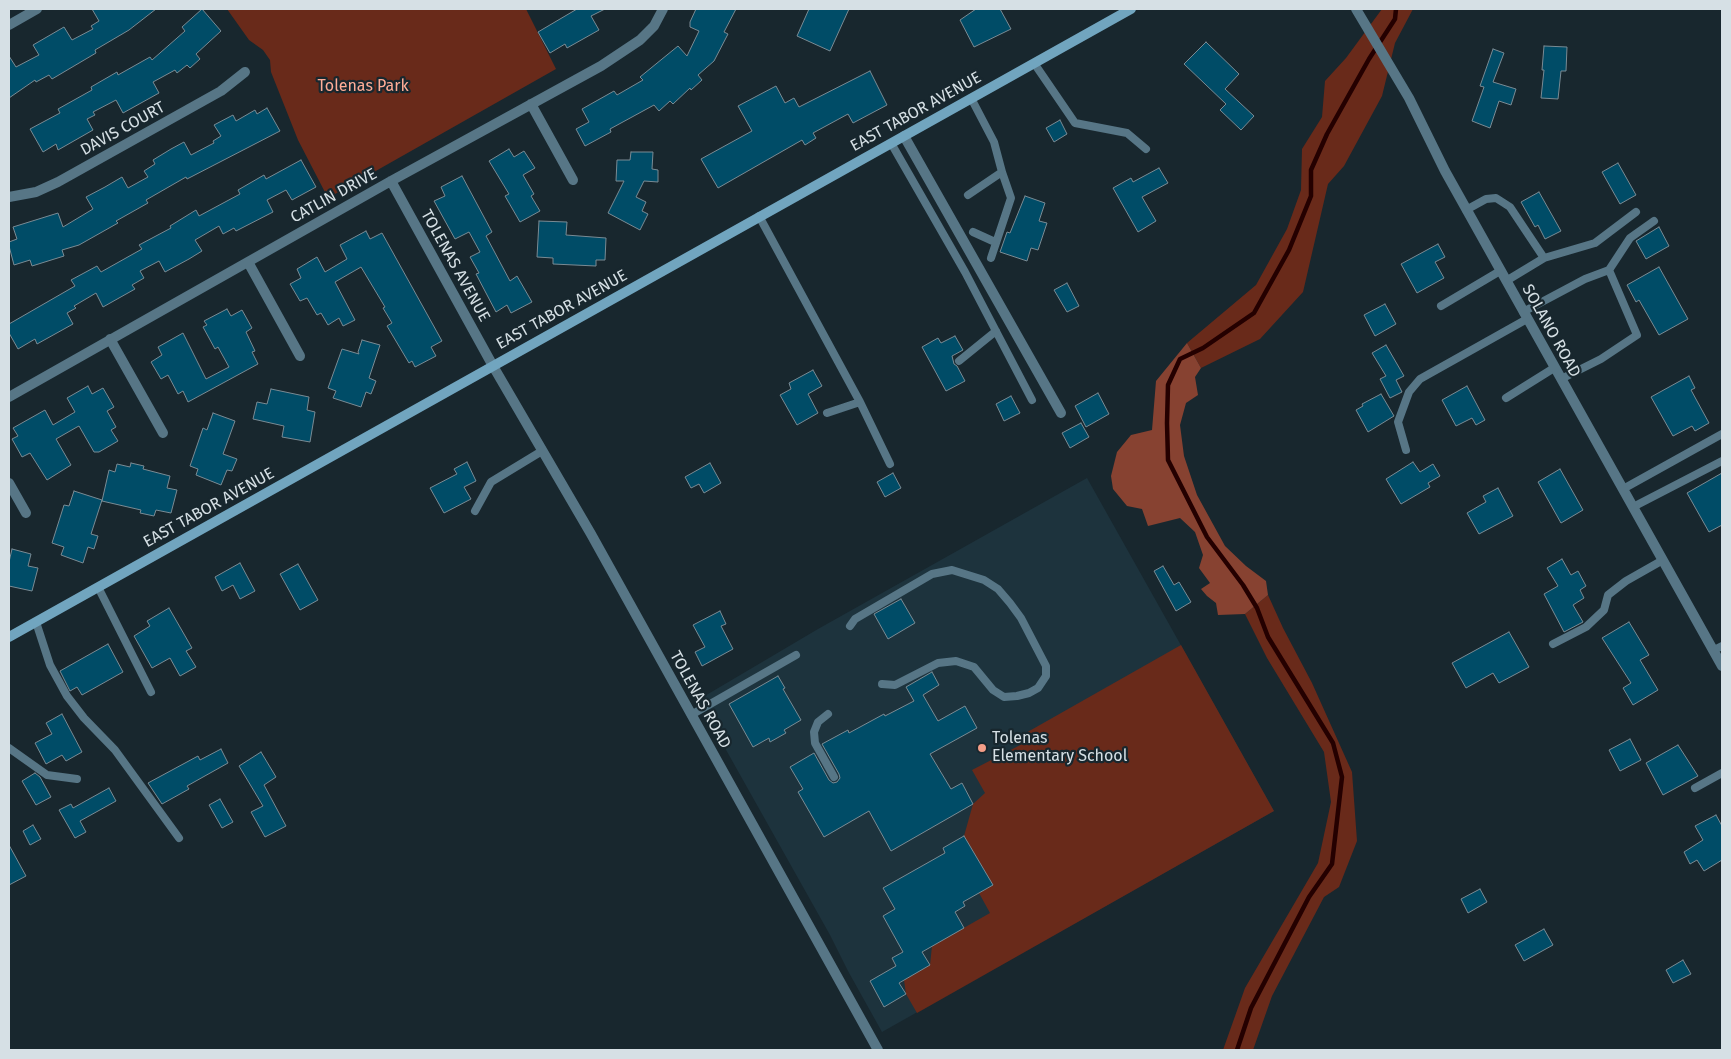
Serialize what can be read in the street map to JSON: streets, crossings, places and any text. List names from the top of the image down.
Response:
{
  "streets": {
    "main road": ["EAST TABOR AVENUE"],
    "street": [
      "DAVIS COURT",
      "CATLIN DRIVE",
      "TOLENAS AVENUE",
      "SOLANO ROAD",
      "TOLENAS ROAD"
    ]
  },
  "crossings": [
    ["EAST TABOR AVENUE", "TOLENAS AVENUE"],
    ["EAST TABOR AVENUE", "TOLENAS ROAD"],
    ["CATLIN DRIVE", "TOLENAS AVENUE"],
    ["TOLENAS AVENUE", "TOLENAS ROAD"]
  ],
  "parks": ["Tolenas Park"],
  "places": ["Tolenas Elementary School"]
}
